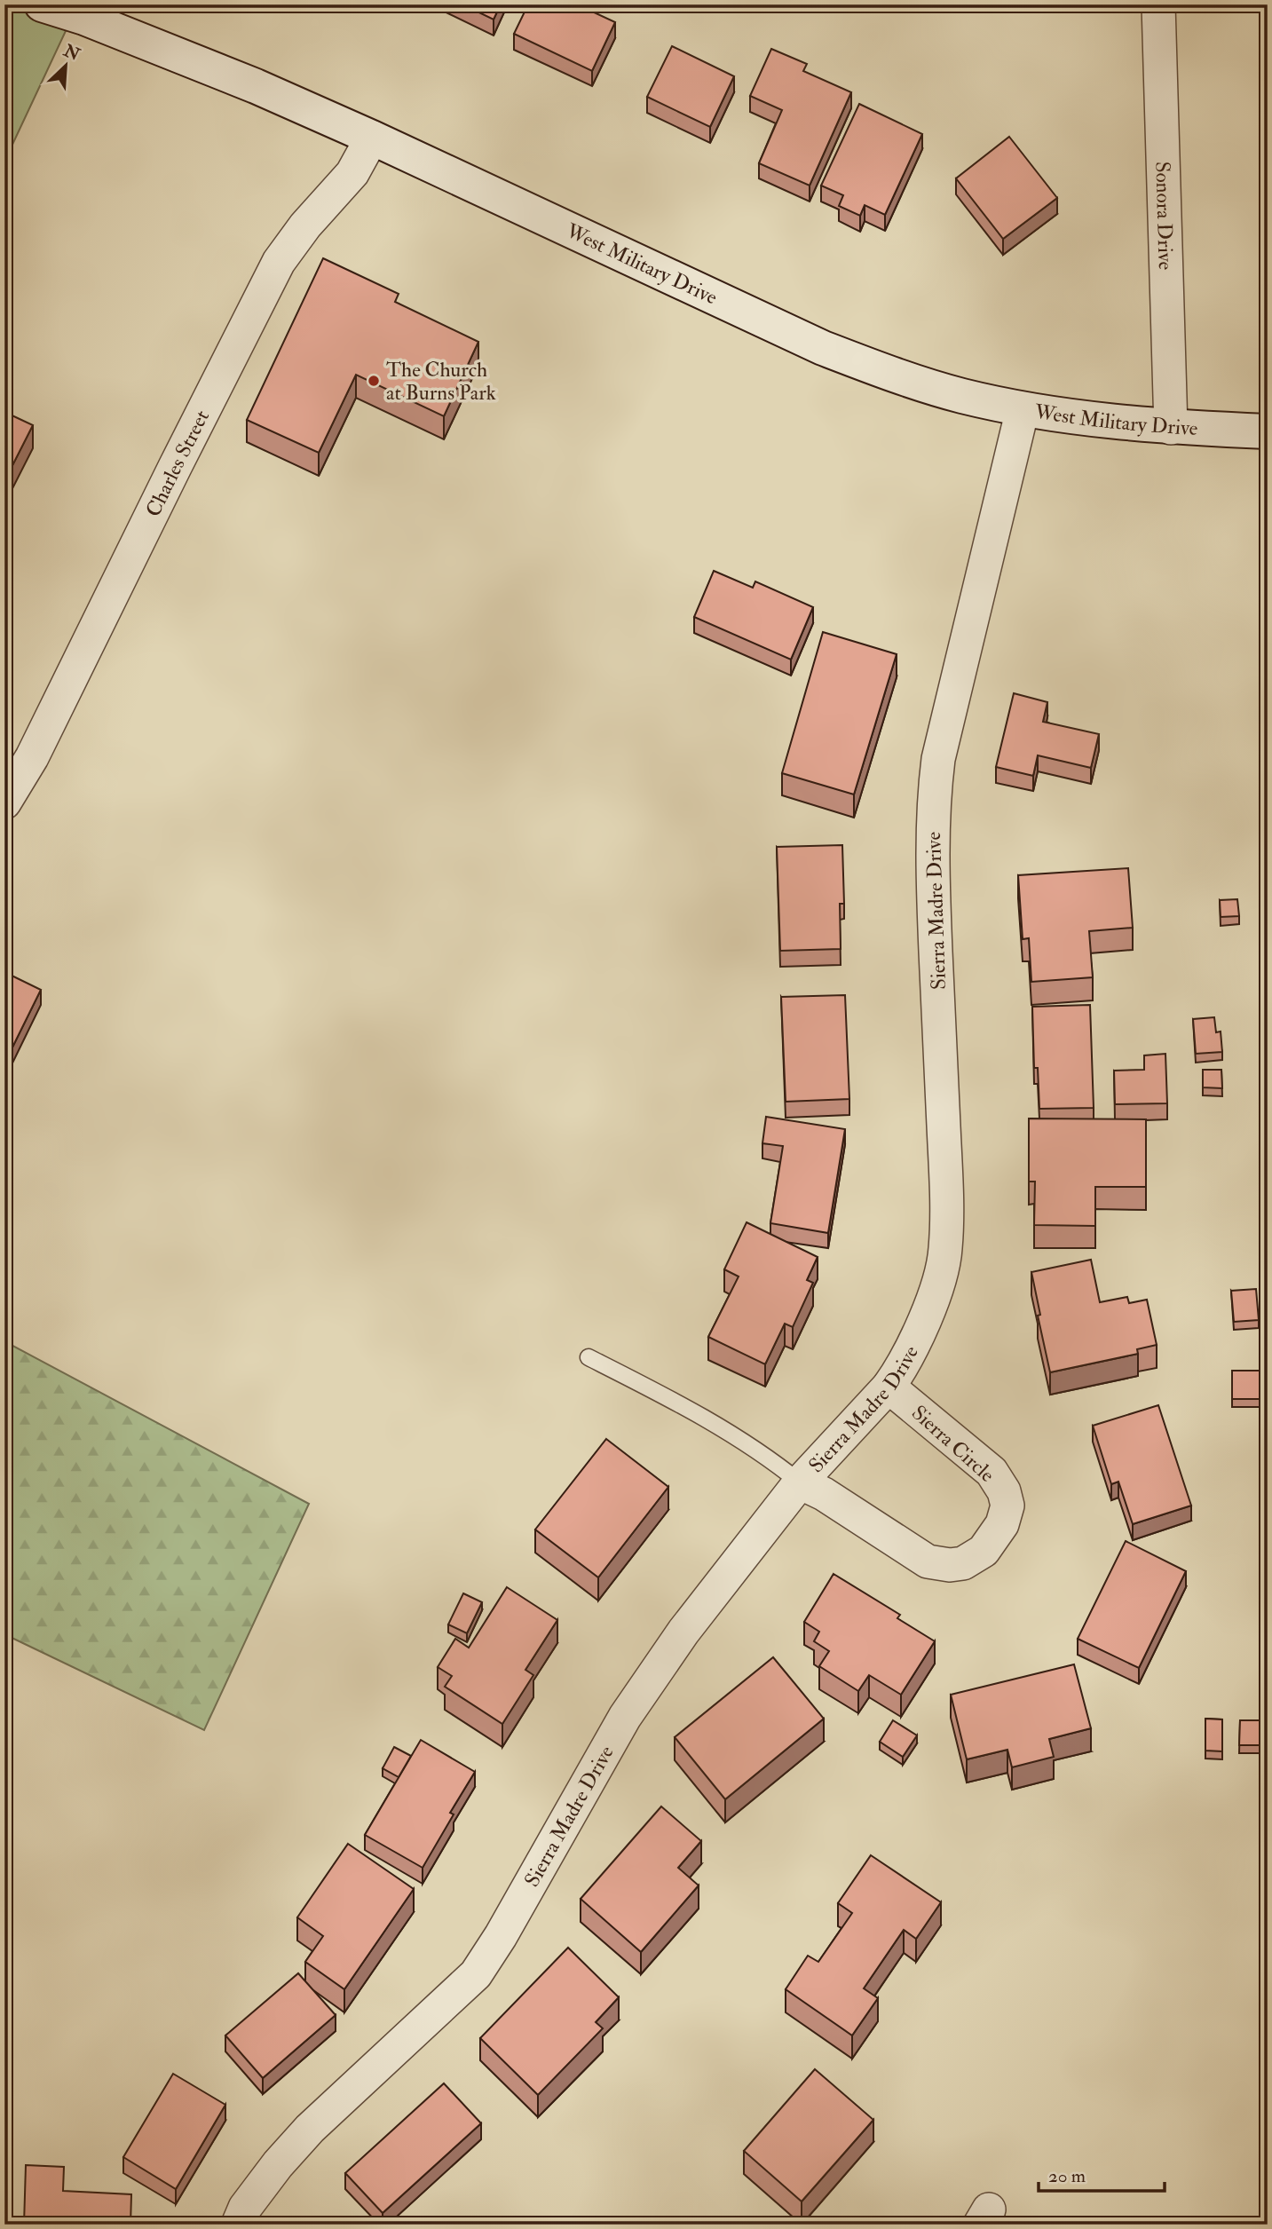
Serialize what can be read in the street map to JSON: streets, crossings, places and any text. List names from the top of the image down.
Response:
{
  "streets": {
    "street": [
      "Sonora Drive",
      "West Military Drive",
      "Charles Street",
      "Sierra Madre Drive",
      "Sierra Circle"
    ]
  },
  "crossings": [
    ["Sonora Drive", "West Military Drive"],
    ["West Military Drive", "Charles Street"],
    ["West Military Drive", "Sierra Madre Drive"],
    ["Sierra Madre Drive", "Sierra Circle"]
  ],
  "places": ["The Church at Burns Park"],
  "scale_bar": "20 m",
  "north": "top right"
}
